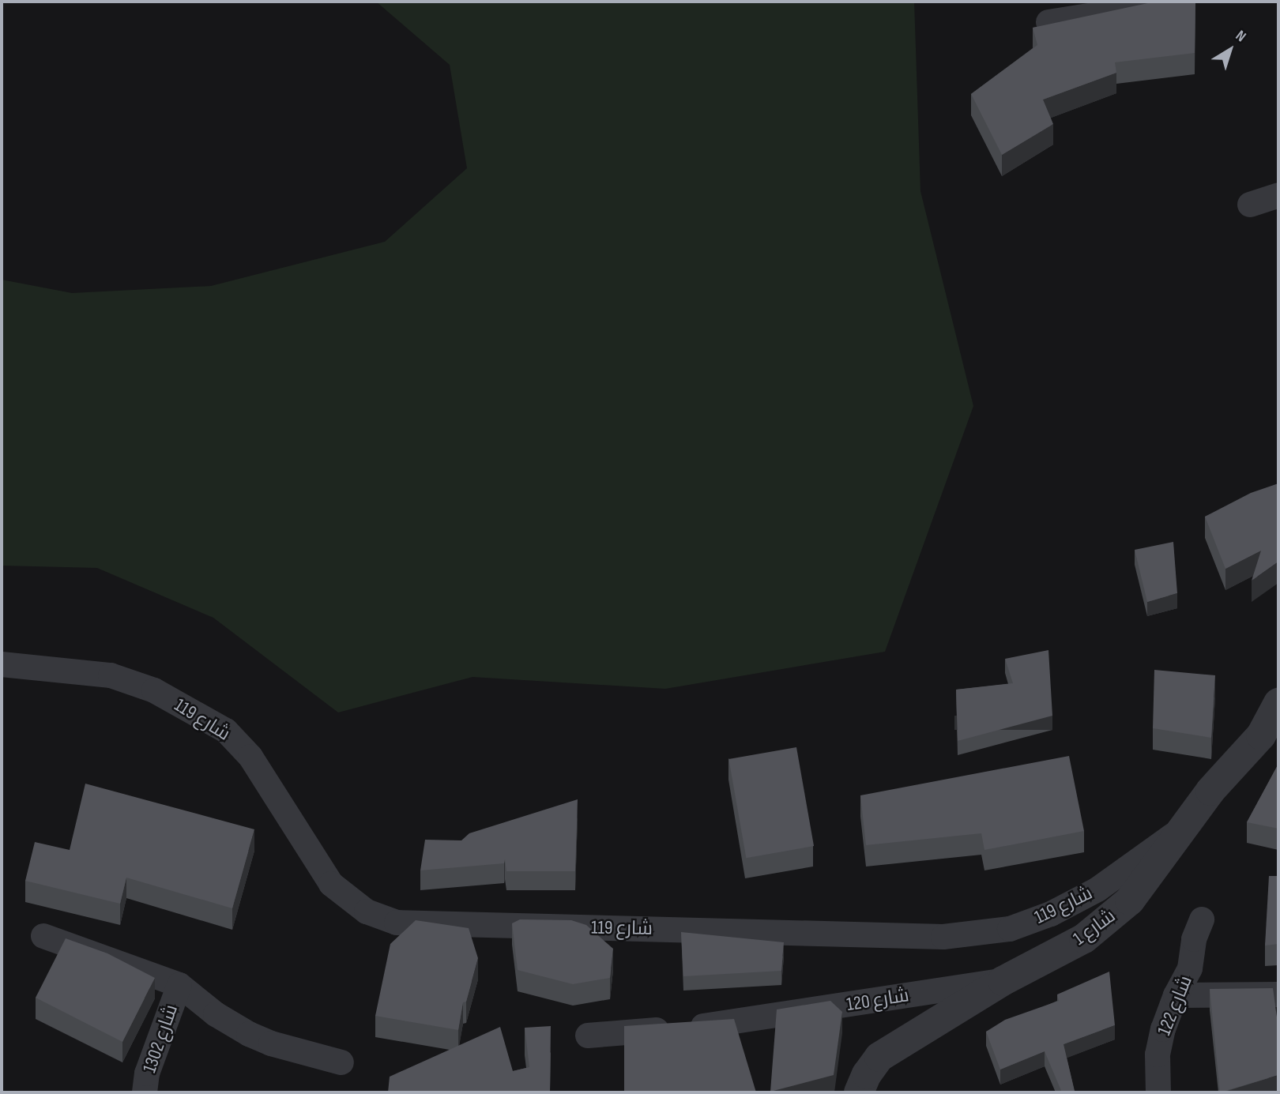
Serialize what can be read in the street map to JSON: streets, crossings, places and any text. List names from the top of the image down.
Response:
{
  "streets": {
    "street": [
      "شارع 119",
      "شارع 1",
      "شارع 120",
      "شارع 122",
      "شارع 1302"
    ]
  },
  "crossings": [
    ["شارع 119", "شارع 1"],
    ["شارع 1", "شارع 120"]
  ],
  "north": "top right"
}
